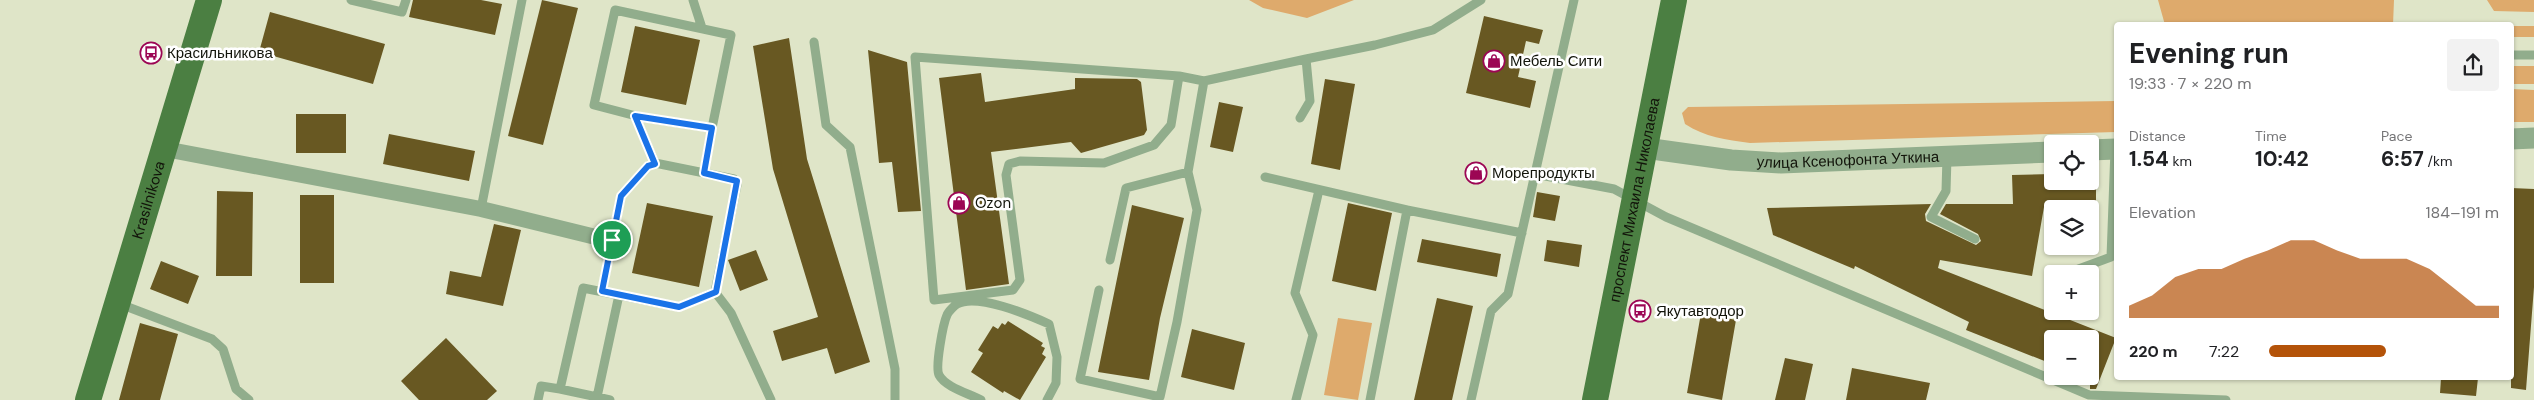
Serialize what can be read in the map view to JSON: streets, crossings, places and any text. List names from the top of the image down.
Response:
{
  "streets": {
    "main road": ["Krasilnikova", "проспект Михаила Николаева"],
    "street": ["улица Ксенофонта Уткина"]
  },
  "crossings": [
    ["улица Ксенофонта Уткина", "проспект Михаила Николаева"]
  ],
  "places": {
    "bus stop": ["Красильникова", "Якутавтодор"],
    "shop": ["Мебель Сити", "Морепродукты", "Ozon"]
  },
  "page": {
    "heading": ["Evening run", "19:33 · 7 × 220 m"],
    "stats": [
      ["Distance", "1.54 km"],
      ["Time", "10:42"],
      ["Pace", "6:57 /km"]
    ],
    "map_buttons": ["+", "−"],
    "chart": ["Elevation", "184–191 m"],
    "list": [
      {
        "name": "220 m",
        "note": "7:22"
      }
    ]
  }
}
